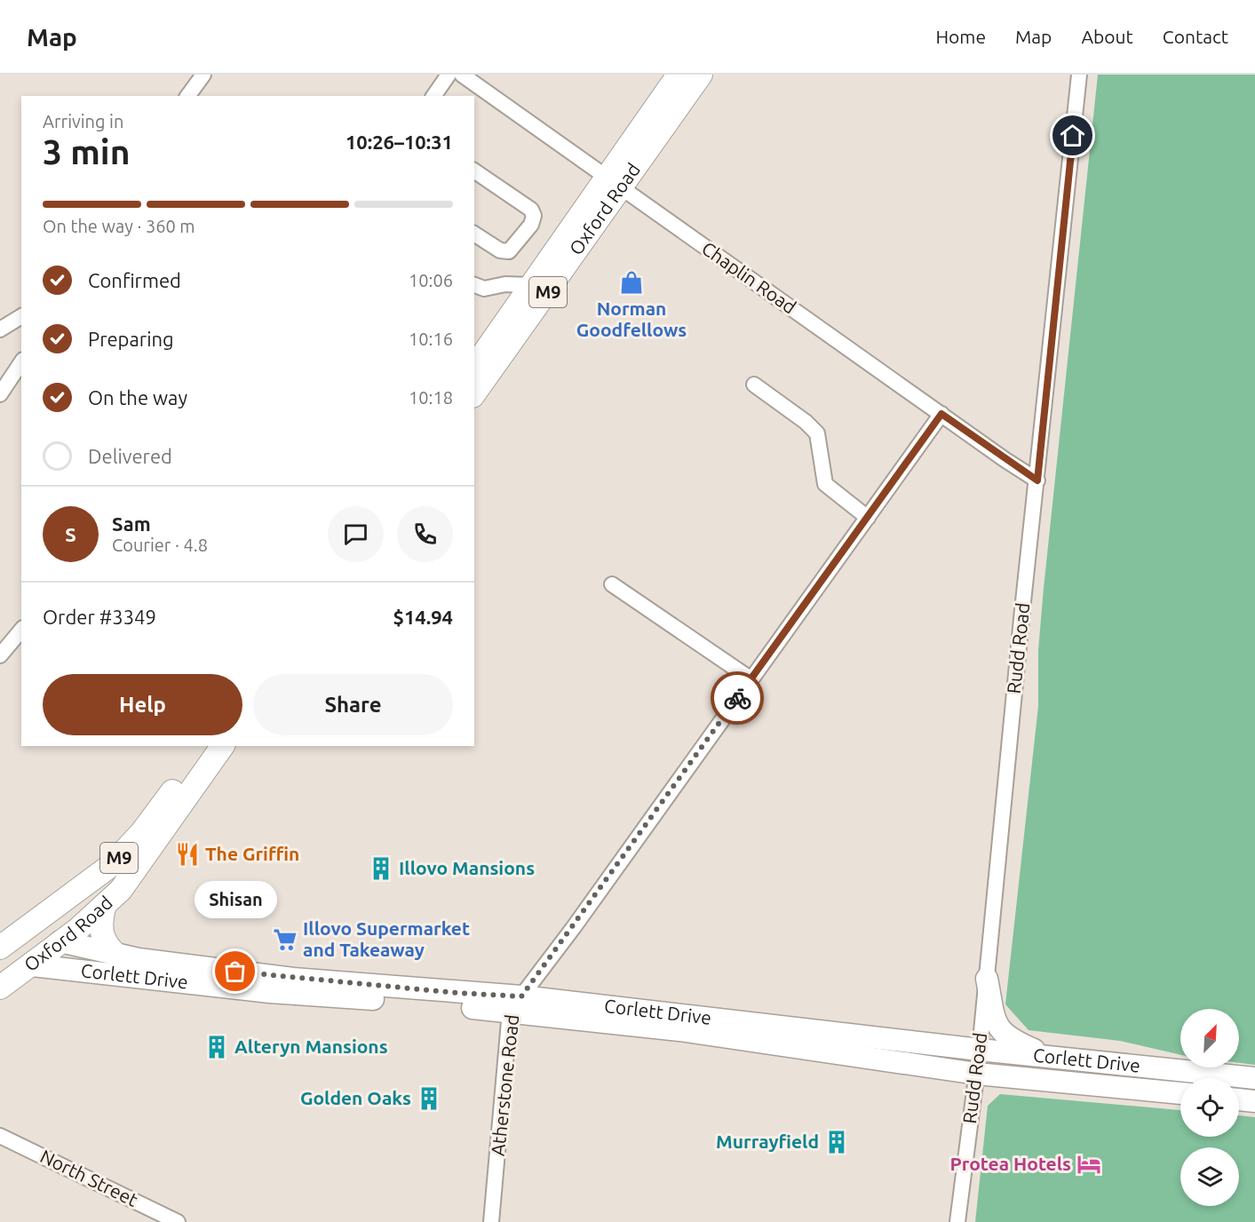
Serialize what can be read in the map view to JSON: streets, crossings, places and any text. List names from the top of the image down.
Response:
{
  "streets": {
    "main road": ["Oxford Road", "M9", "Corlett Drive"],
    "street": [
      "Chaplin Road",
      "Rudd Road",
      "Atherstone Road",
      "North Street"
    ]
  },
  "crossings": [
    ["Oxford Road", "Chaplin Road"],
    ["Oxford Road", "Corlett Drive"],
    ["Chaplin Road", "Rudd Road"],
    ["Chaplin Road", "Atherstone Road"],
    ["Rudd Road", "Corlett Drive"],
    ["Corlett Drive", "Atherstone Road"]
  ],
  "places": {
    "shop": ["Norman Goodfellows"],
    "restaurant": ["The Griffin"],
    "building": [
      "Illovo Mansions",
      "Alteryn Mansions",
      "Golden Oaks",
      "Murrayfield"
    ],
    "supermarket": ["Illovo Supermarket and Takeaway"],
    "other": ["Shisan"],
    "hotel": ["Protea Hotels"]
  },
  "north": "top right",
  "page": {
    "header": "Map",
    "nav": [
      "Home",
      "Map",
      "About",
      "Contact"
    ],
    "heading": ["3 min", "Arriving in", "10:26–10:31"],
    "panel": [
      "Sam",
      "Courier · 4.8",
      "Order #3349",
      "$14.94"
    ],
    "bar": "On the way · 360 m",
    "list": [
      ["Confirmed", "10:06"],
      ["Preparing", "10:16"],
      ["On the way", "10:18"],
      "Delivered"
    ],
    "round": "S",
    "buttons": ["Help", "Share"],
    "bubble": "Shisan"
  }
}
